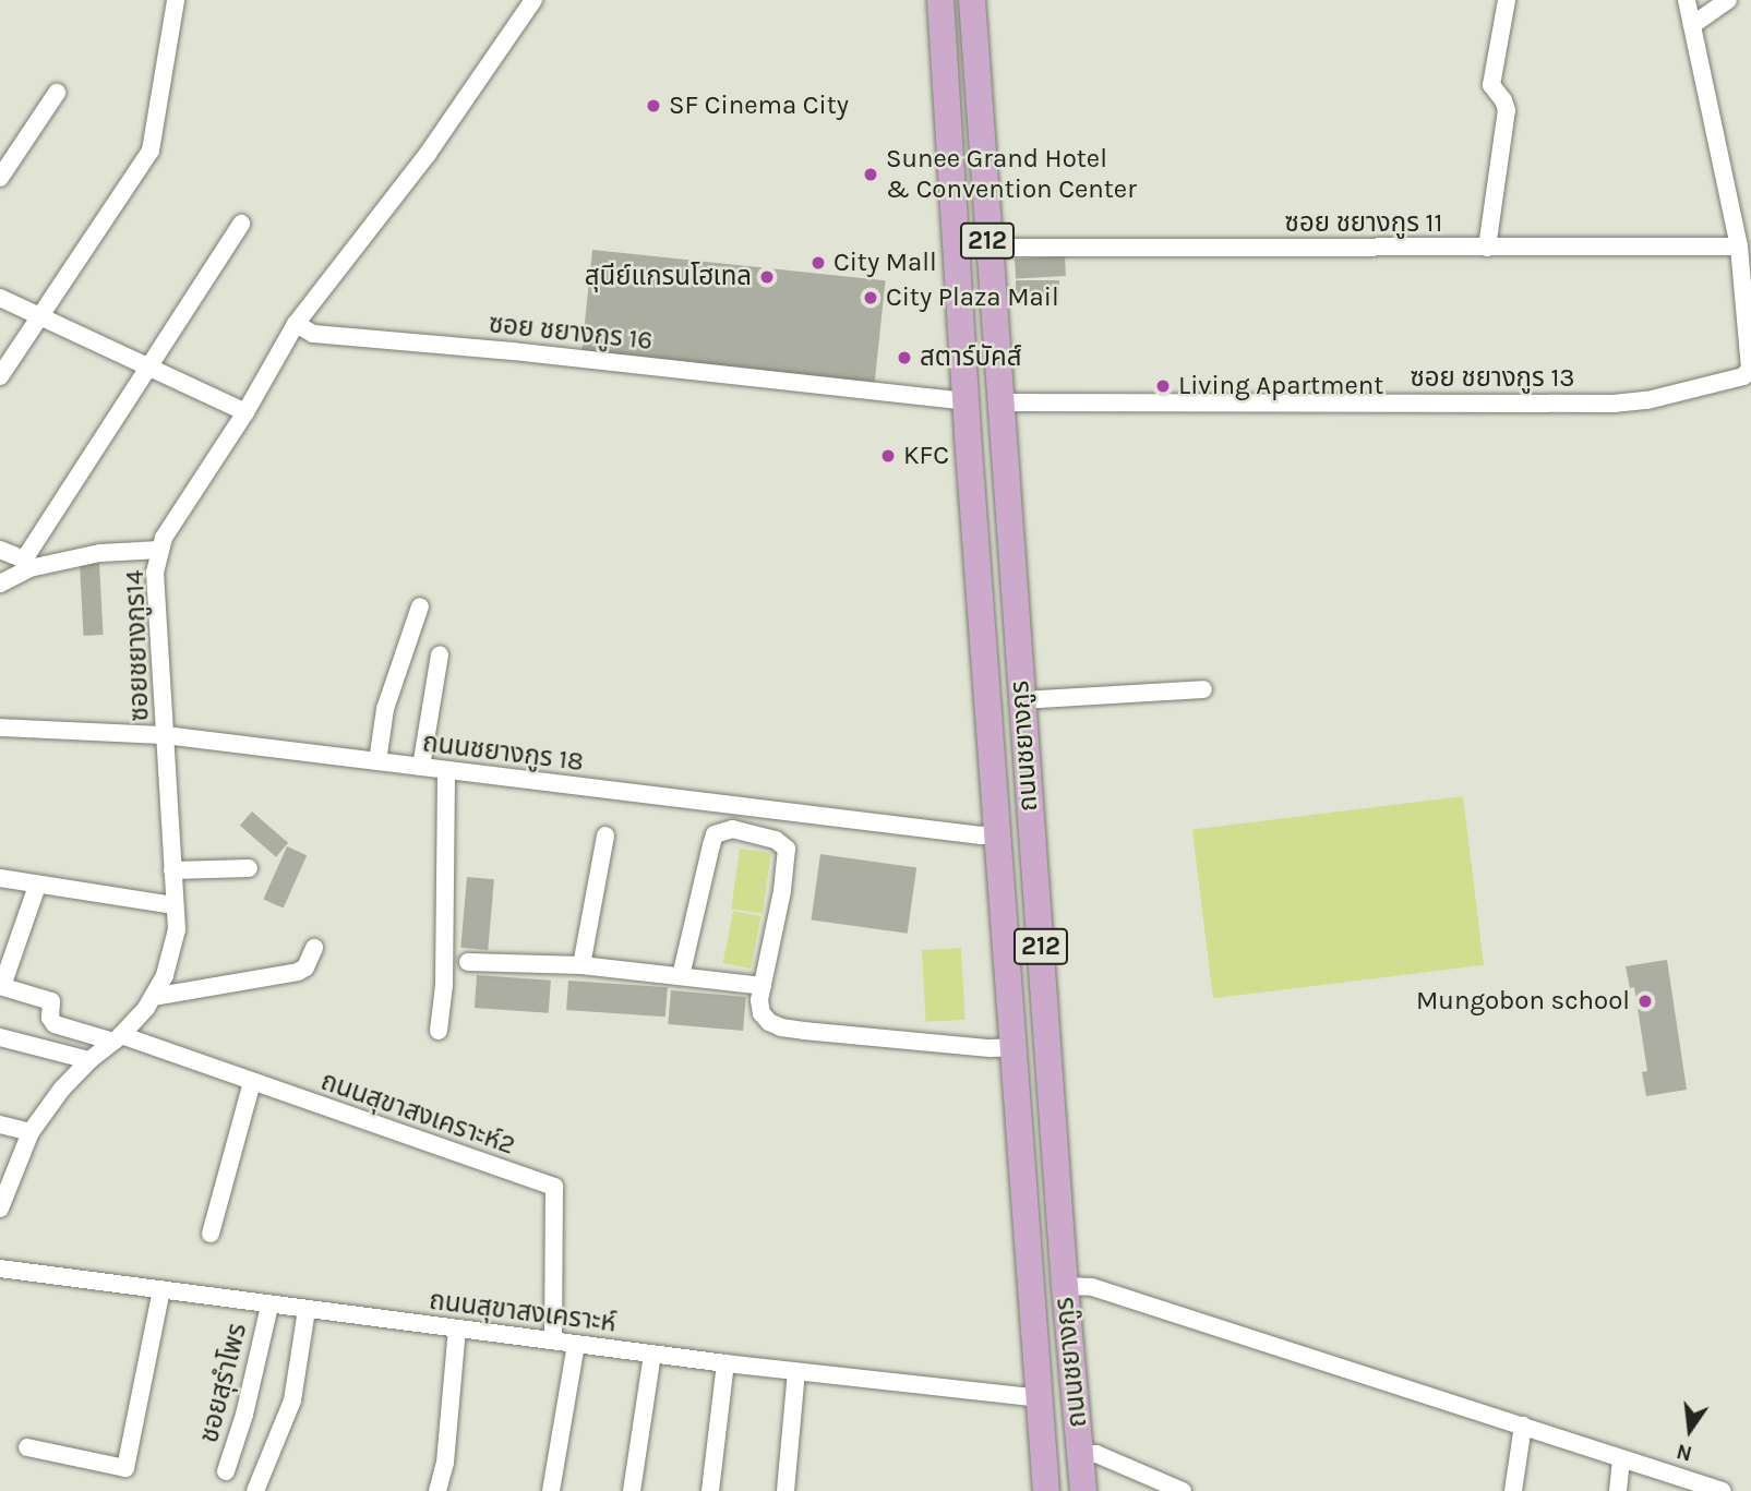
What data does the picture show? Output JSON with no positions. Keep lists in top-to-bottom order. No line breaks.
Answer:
{"streets":{"main road":["212","ถนนชยางกูร"],"street":["ซอย ชยางกูร 11","ซอย ชยางกูร 16","ซอย ชยางกูร 13","ซอยชยางกูร14","ถนนชยางกูร 18","ถนนสุขาสงเคราะห์2","ถนนสุขาสงเคราะห์","ชอยสุรำโพร"]},"crossings":[["ซอย ชยางกูร 11","ถนนชยางกูร"],["ซอย ชยางกูร 16","ซอยชยางกูร14"],["ซอย ชยางกูร 16","ถนนชยางกูร"],["ซอย ชยางกูร 13","ถนนชยางกูร"],["ซอยชยางกูร14","ถนนชยางกูร 18"],["ซอยชยางกูร14","ถนนสุขาสงเคราะห์2"],["ถนนชยางกูร","ถนนชยางกูร 18"],["ถนนชยางกูร","ถนนสุขาสงเคราะห์"],["ถนนสุขาสงเคราะห์2","ถนนสุขาสงเคราะห์"],["ถนนสุขาสงเคราะห์","ชอยสุรำโพร"]],"places":["SF Cinema City","Sunee Grand Hotel & Convention Center","City Mall","สุนีย์แกรนโฮเทล","City Plaza Mail","สตาร์บัคส์","Living Apartment","KFC","Mungobon school"],"north":"bottom"}
